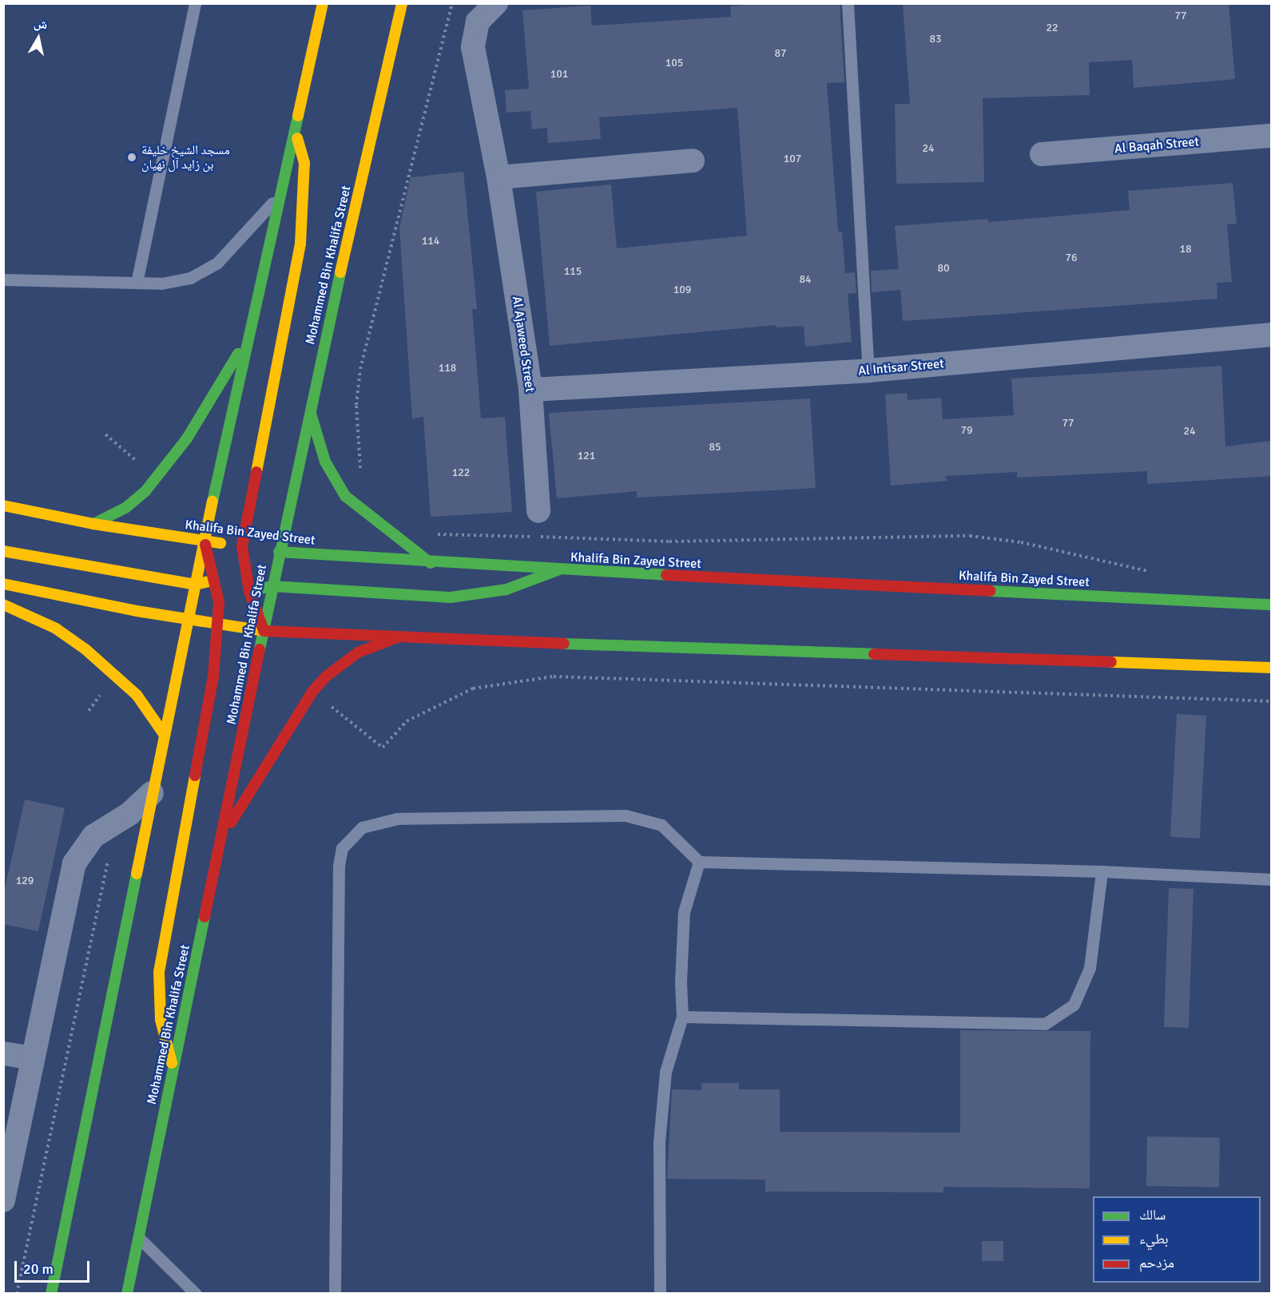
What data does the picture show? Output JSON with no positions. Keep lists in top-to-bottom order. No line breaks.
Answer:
{"streets":{"main road":["Mohammed Bin Khalifa Street","Khalifa Bin Zayed Street"],"street":["Al Baqah Street","Al Ajaweed Street","Al Intisar Street"]},"crossings":[["Mohammed Bin Khalifa Street","Khalifa Bin Zayed Street"],["Al Ajaweed Street","Al Intisar Street"]],"places":["مسجد الشيخ خليفة بن زايد آل نهيان"],"house_numbers":["77","22","83","87","105","101","24","107","114","18","76","80","115","84","109","118","77","79","24","85","121","122","129"],"legend":["سالك","بطيء","مزدحم"],"scale_bar":"20 m","north":"top"}
